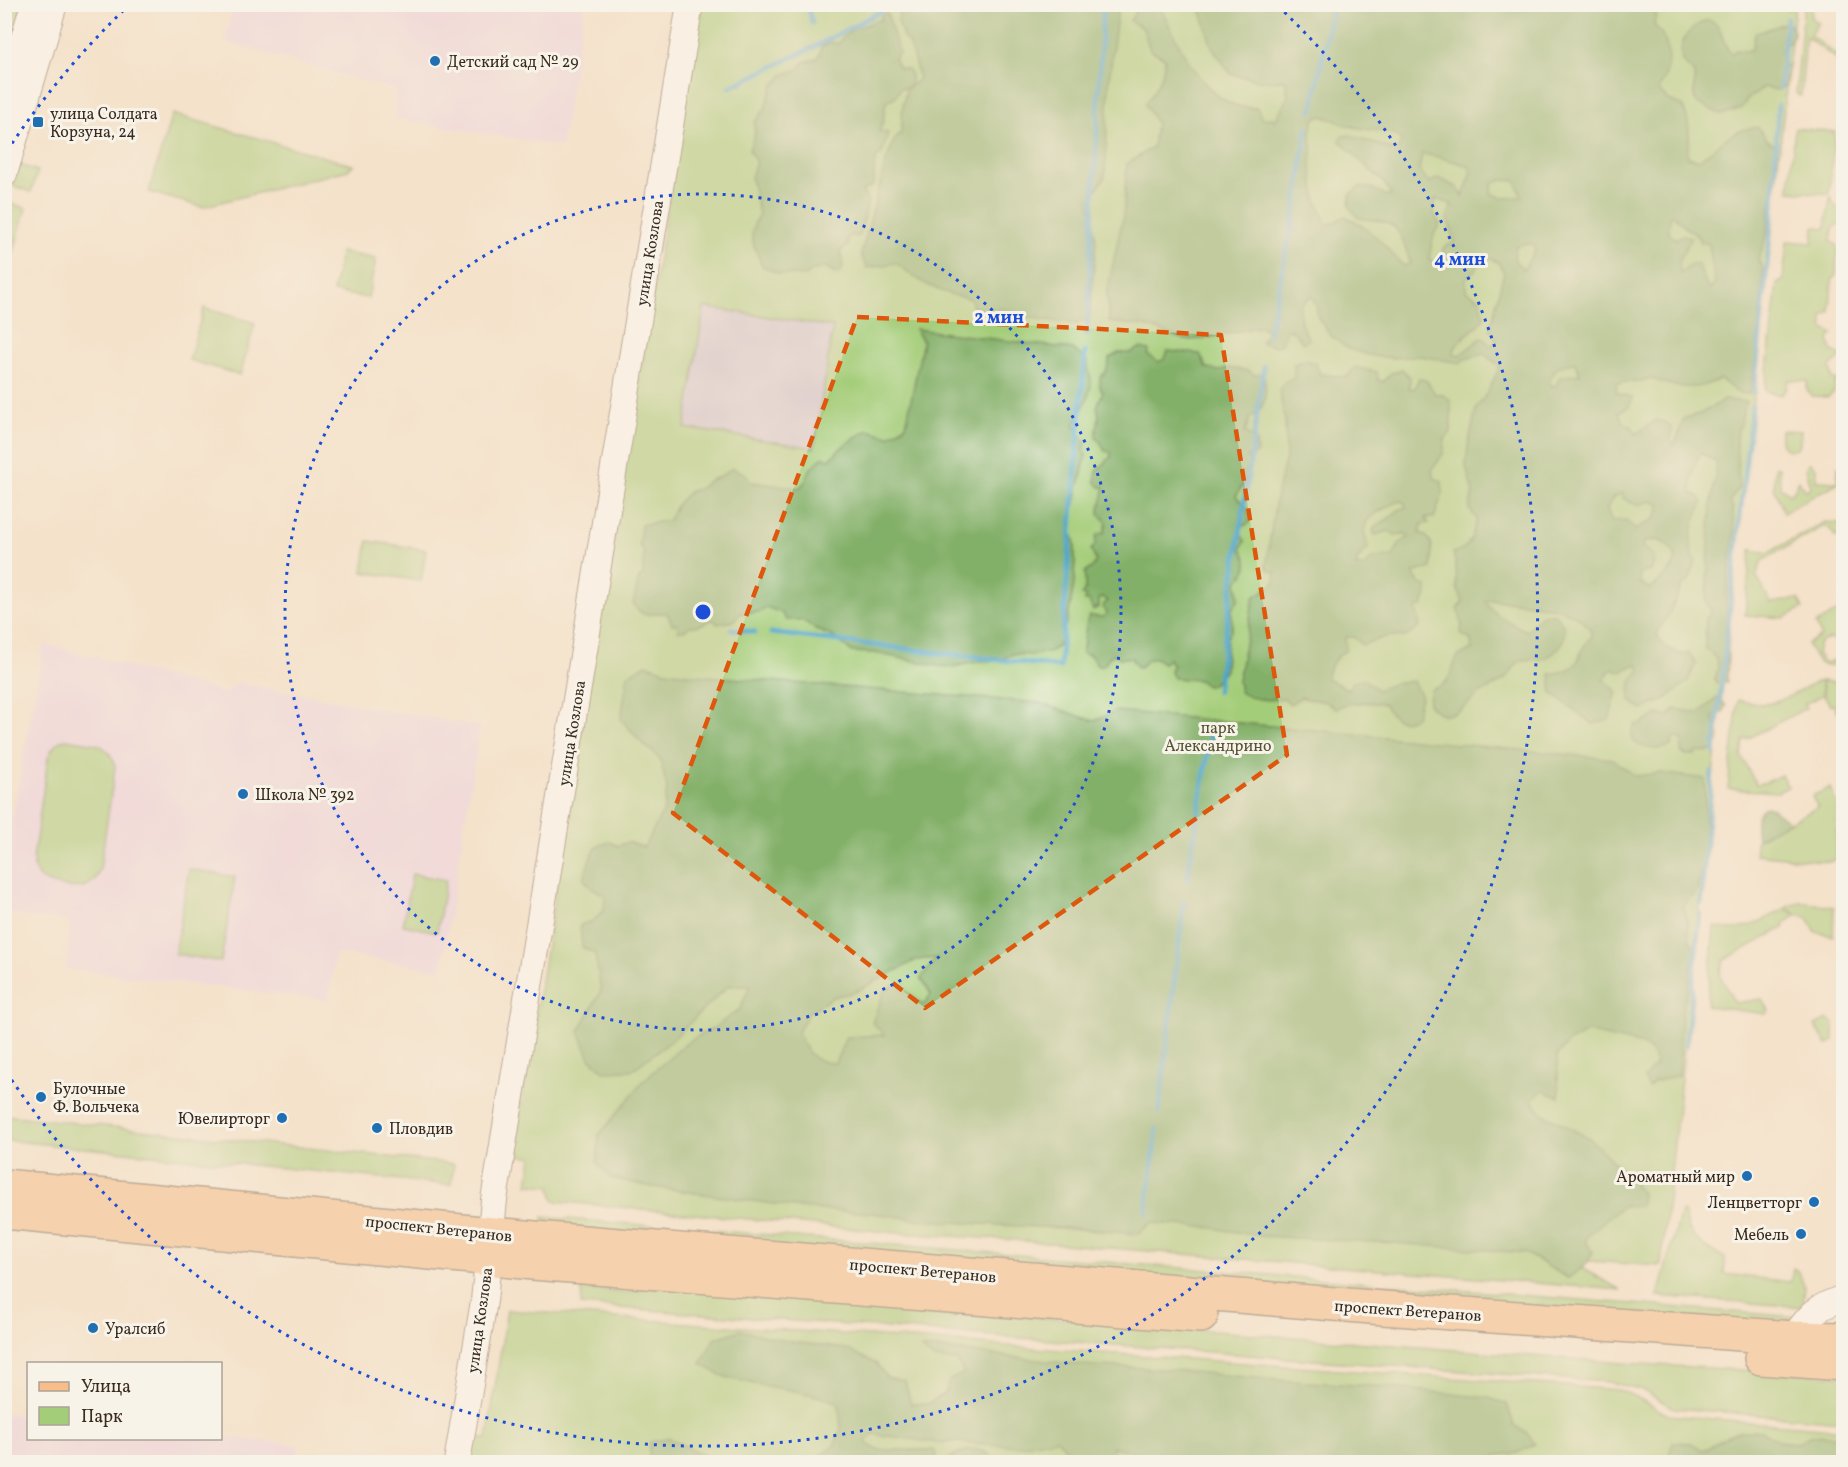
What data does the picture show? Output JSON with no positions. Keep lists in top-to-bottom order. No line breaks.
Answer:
{"streets":{"main road":["проспект Ветеранов"],"street":["улица Козлова"]},"crossings":[["улица Козлова","проспект Ветеранов"]],"parks":["парк Александрино"],"places":{"other":["Детский сад № 29","Школа № 392","Булочные Ф. Вольчека","Ювелирторг","Пловдив","Ароматный мир","Ленцветторг","Мебель","Уралсиб"],"transit":["улица Солдата Корзуна, 24"]},"legend":["Улица","Парк"],"rings":["4 мин","2 мин"]}
